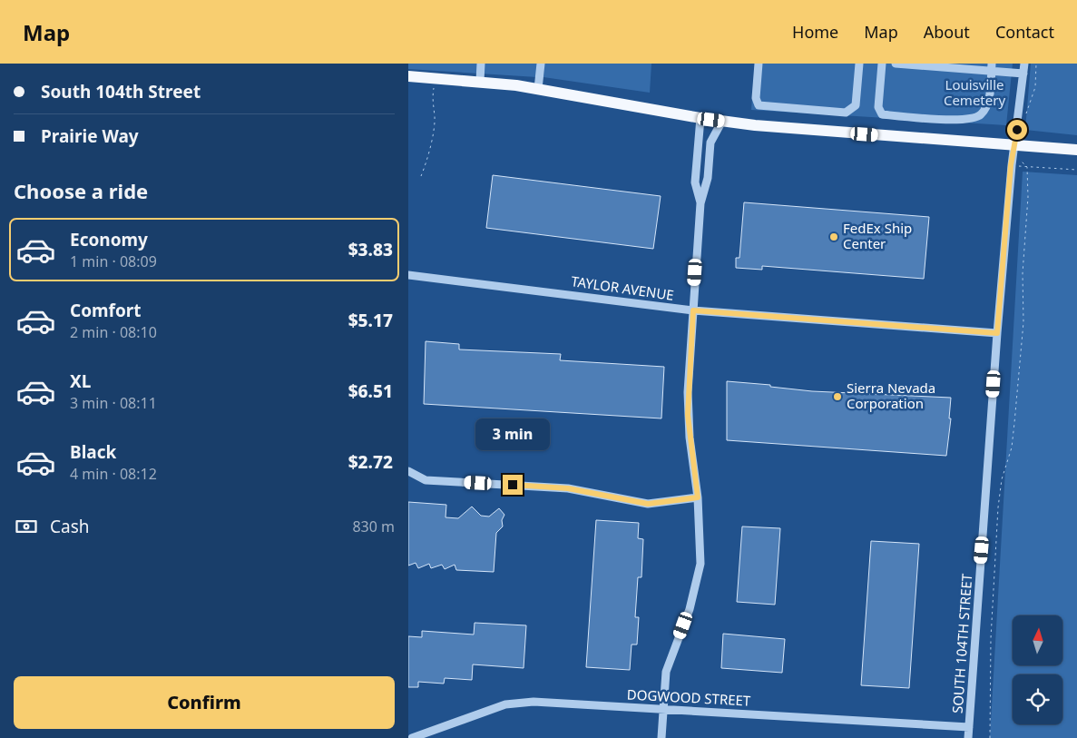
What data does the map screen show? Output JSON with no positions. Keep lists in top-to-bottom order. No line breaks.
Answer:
{"streets":{"street":["TAYLOR AVENUE","SOUTH 104TH STREET","DOGWOOD STREET"]},"crossings":[["TAYLOR AVENUE","SOUTH 104TH STREET"],["SOUTH 104TH STREET","DOGWOOD STREET"]],"parks":["Louisville Cemetery"],"places":["FedEx Ship Center","Sierra Nevada Corporation"],"north":"top","page":{"header":"Map","nav":["Home","Map","About","Contact"],"banner":["South 104th Street","Prairie Way"],"heading":"Choose a ride","list":[{"name":"Economy","note":"1 min · 08:09","value":"$3.83"},{"name":"Comfort","note":"2 min · 08:10","value":"$5.17"},{"name":"XL","note":"3 min · 08:11","value":"$6.51"},{"name":"Black","note":"4 min · 08:12","value":"$2.72"}],"bubble":"3 min","pay":["Cash","830 m"],"buttons":"Confirm"}}
